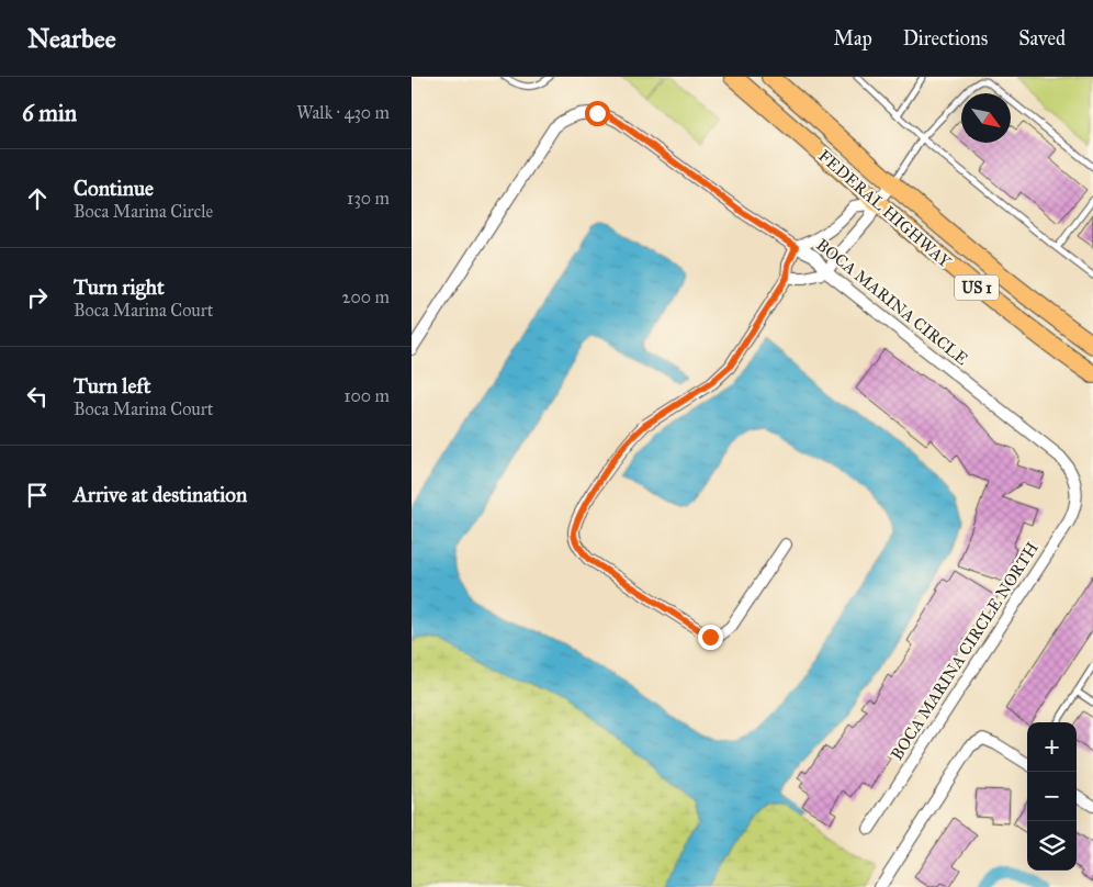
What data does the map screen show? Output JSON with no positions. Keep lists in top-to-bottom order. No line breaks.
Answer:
{"streets":{"main road":["FEDERAL HIGHWAY","US 1"],"street":["BOCA MARINA CIRCLE","BOCA MARINA CIRCLE NORTH"]},"crossings":[["BOCA MARINA CIRCLE","BOCA MARINA CIRCLE NORTH"]],"north":"bottom right","page":{"header":"Nearbee","nav":["Map","Directions","Saved"],"heading":["6 min","Walk · 430 m"],"list":[["Continue","Boca Marina Circle","130 m"],["Turn right","Boca Marina Court","200 m"],["Turn left","Boca Marina Court","100 m"],"Arrive at destination"],"map_buttons":["+","−"]}}
